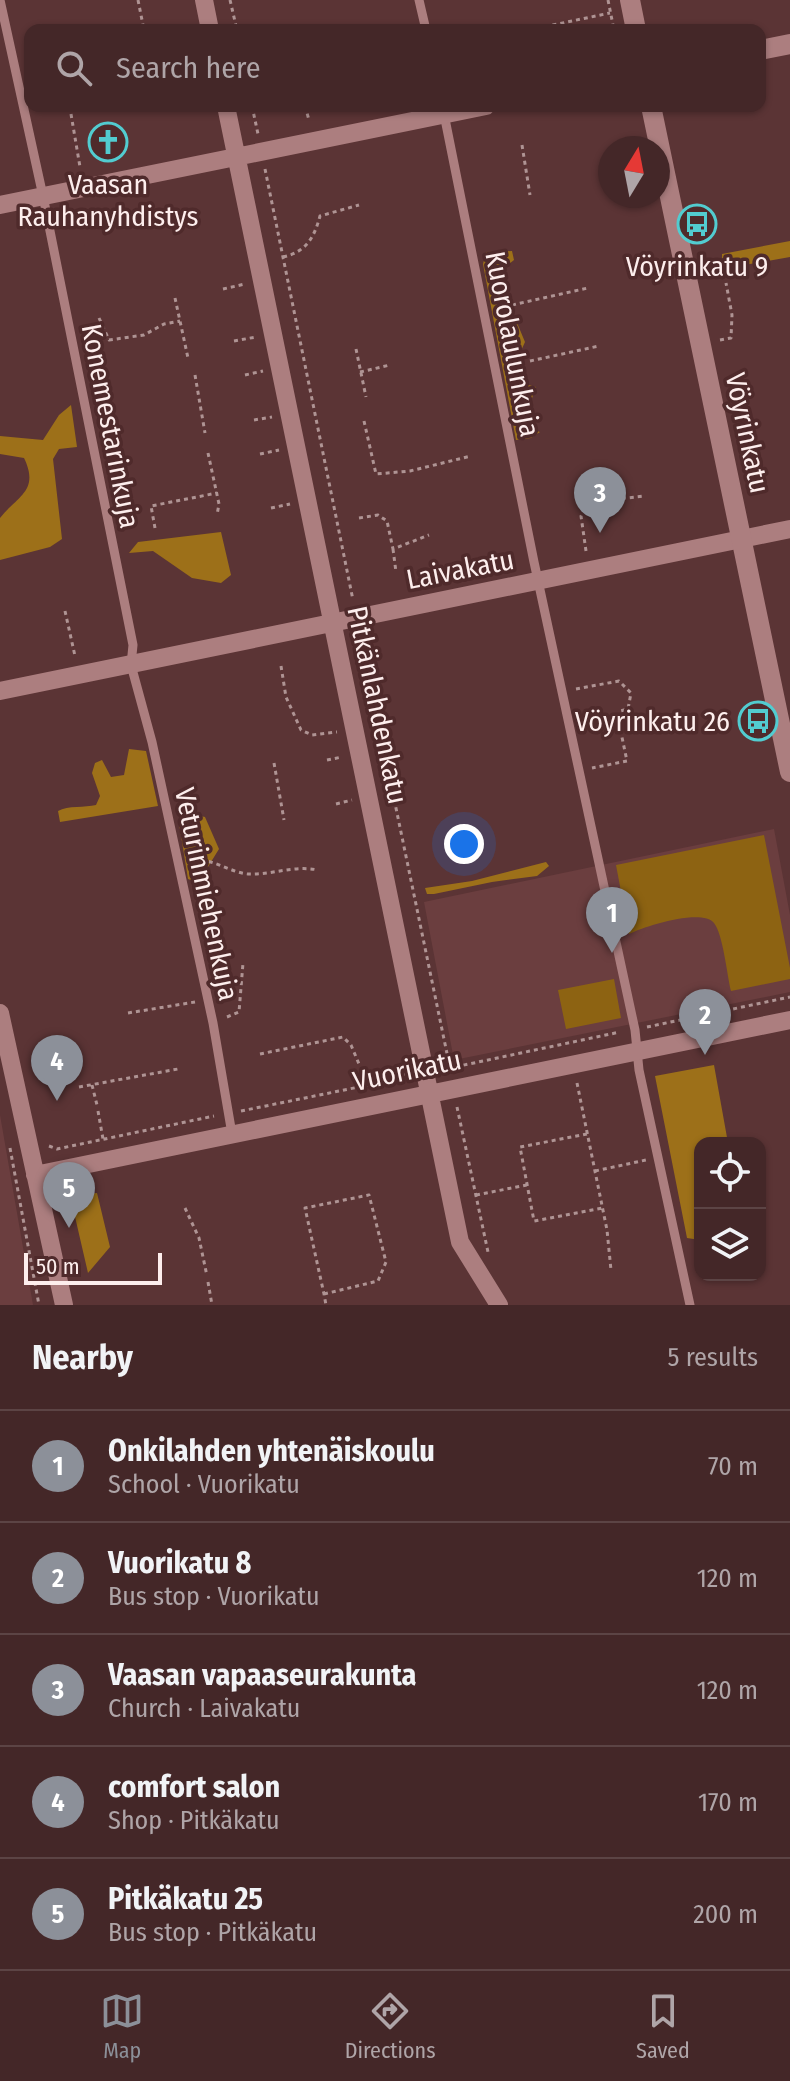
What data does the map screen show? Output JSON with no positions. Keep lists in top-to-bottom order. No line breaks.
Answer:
{"streets":{"main road":["Vöyrinkatu"],"street":["Laivakatu","Pitkänlahdenkatu","Vuorikatu"],"lane":["Kuorolaulunkuja","Konemestarinkuja","Veturinmiehenkuja"]},"crossings":[["Kuorolaulunkuja","Laivakatu"],["Kuorolaulunkuja","Vuorikatu"],["Konemestarinkuja","Laivakatu"],["Konemestarinkuja","Veturinmiehenkuja"],["Vöyrinkatu","Laivakatu"],["Laivakatu","Pitkänlahdenkatu"],["Laivakatu","Veturinmiehenkuja"],["Pitkänlahdenkatu","Vuorikatu"],["Veturinmiehenkuja","Vuorikatu"]],"places":{"church":["Vaasan Rauhanyhdistys"],"bus stop":["Vöyrinkatu 9","Vöyrinkatu 26"]},"scale_bar":"50 m","north":"top","page":{"search":"Search here","pins":["3","1","2","4","5"],"scale":"50 m","heading":["Nearby","5 results"],"list":[{"mark":"1","name":"Onkilahden yhtenäiskoulu","note":"School · Vuorikatu","value":"70 m"},{"mark":"2","name":"Vuorikatu 8","note":"Bus stop · Vuorikatu","value":"120 m"},{"mark":"3","name":"Vaasan vapaaseurakunta","note":"Church · Laivakatu","value":"120 m"},{"mark":"4","name":"comfort salon","note":"Shop · Pitkäkatu","value":"170 m"},{"mark":"5","name":"Pitkäkatu 25","note":"Bus stop · Pitkäkatu","value":"200 m"}],"nav":["Map","Directions","Saved"]}}
